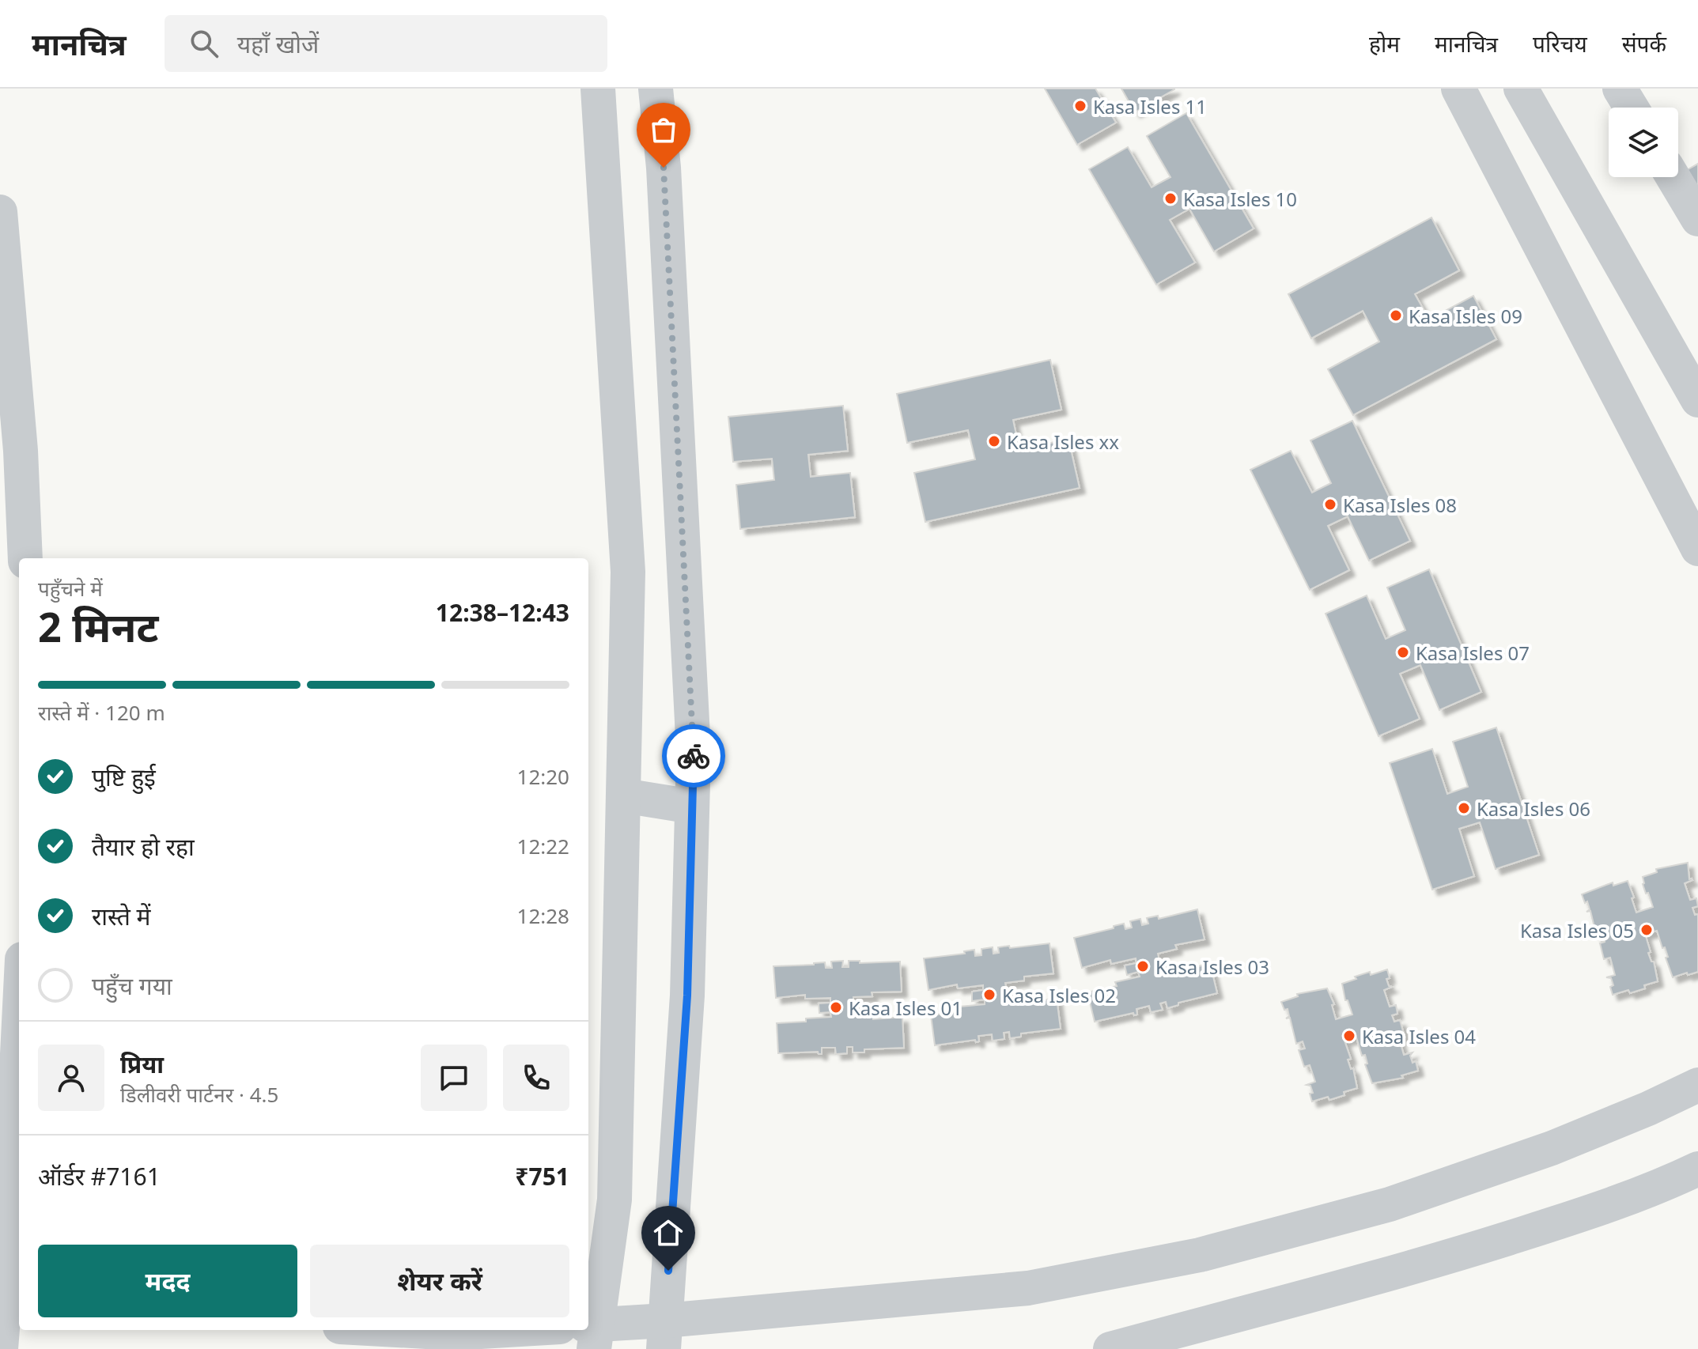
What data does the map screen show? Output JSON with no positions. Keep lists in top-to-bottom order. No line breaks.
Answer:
{"places":["Kasa Isles 11","Kasa Isles 10","Kasa Isles 09","Kasa Isles xx","Kasa Isles 08","Kasa Isles 07","Kasa Isles 06","Kasa Isles 05","Kasa Isles 03","Kasa Isles 02","Kasa Isles 01","Kasa Isles 04"],"page":{"header":"मानचित्र","search":"यहाँ खोजें","nav":["होम","मानचित्र","परिचय","संपर्क"],"heading":["2 मिनट","पहुँचने में","12:38–12:43"],"panel":["प्रिया","डिलीवरी पार्टनर · 4.5","ऑर्डर #7161","₹751"],"bar":"रास्ते में · 120 m","list":[["पुष्टि हुई","12:20"],["तैयार हो रहा","12:22"],["रास्ते में","12:28"],"पहुँच गया"],"buttons":["मदद","शेयर करें"]}}
